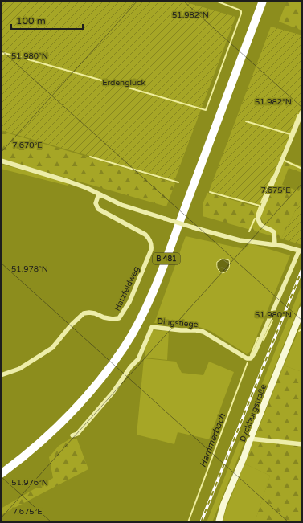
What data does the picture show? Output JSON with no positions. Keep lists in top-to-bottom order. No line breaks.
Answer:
{"streets":{"highway":["B 481"],"street":["Hatzfeldweg","Dingstiege","Dyckburgstraße"]},"crossings":[["Hatzfeldweg","Dingstiege"]],"water":["Hammerbach"],"parks":["Erdenglück"],"scale_bar":"100 m","coordinates":["51.982°N","51.980°N","7.670°E","7.675°E","51.978°N","51.976°N"]}
